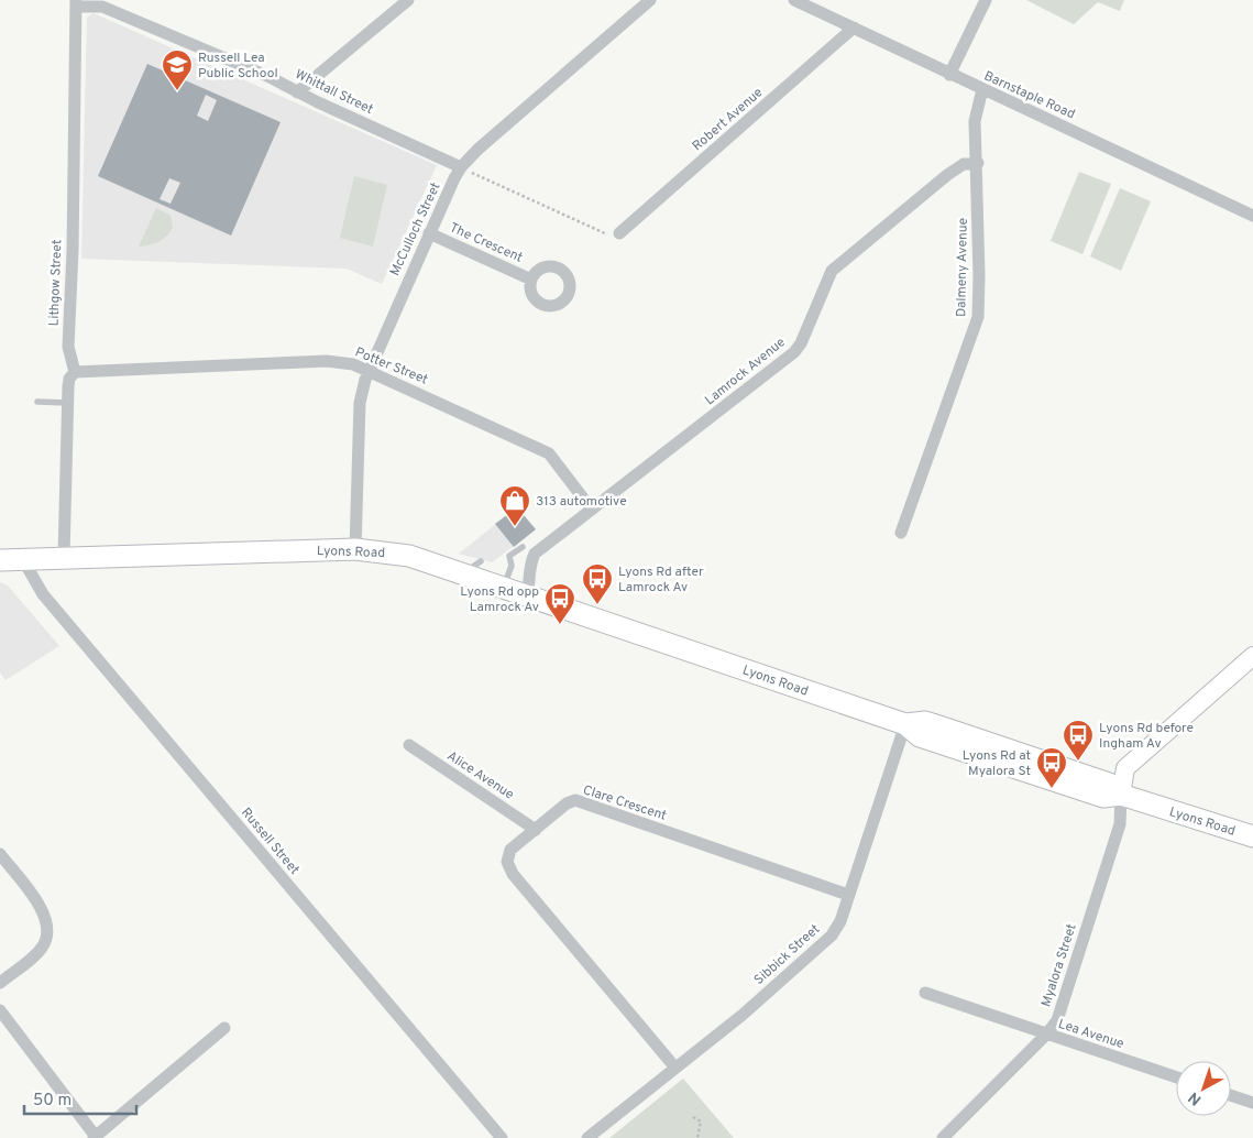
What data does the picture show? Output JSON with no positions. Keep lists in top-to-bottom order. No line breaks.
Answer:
{"streets":{"main road":["Lyons Road"],"street":["Whittall Street","Barnstaple Road","Robert Avenue","McCulloch Street","The Crescent","Dalmeny Avenue","Lithgow Street","Potter Street","Lamrock Avenue","Alice Avenue","Clare Crescent","Russell Street","Sibbick Street","Myalora Street","Lea Avenue"]},"crossings":[["Whittall Street","McCulloch Street"],["Whittall Street","Lithgow Street"],["Barnstaple Road","Robert Avenue"],["Barnstaple Road","Dalmeny Avenue"],["McCulloch Street","The Crescent"],["McCulloch Street","Potter Street"],["McCulloch Street","Lyons Road"],["Dalmeny Avenue","Lamrock Avenue"],["Lithgow Street","Potter Street"],["Lithgow Street","Lyons Road"],["Potter Street","Lamrock Avenue"],["Lamrock Avenue","Lyons Road"],["Lyons Road","Russell Street"],["Lyons Road","Sibbick Street"],["Lyons Road","Myalora Street"],["Alice Avenue","Clare Crescent"],["Clare Crescent","Sibbick Street"],["Myalora Street","Lea Avenue"]],"places":{"school or university":["Russell Lea Public School"],"shop":["313 automotive"],"bus stop":["Lyons Rd after Lamrock Av","Lyons Rd opp Lamrock Av","Lyons Rd before Ingham Av","Lyons Rd at Myalora St"]},"scale_bar":"50 m","north":"bottom left"}
